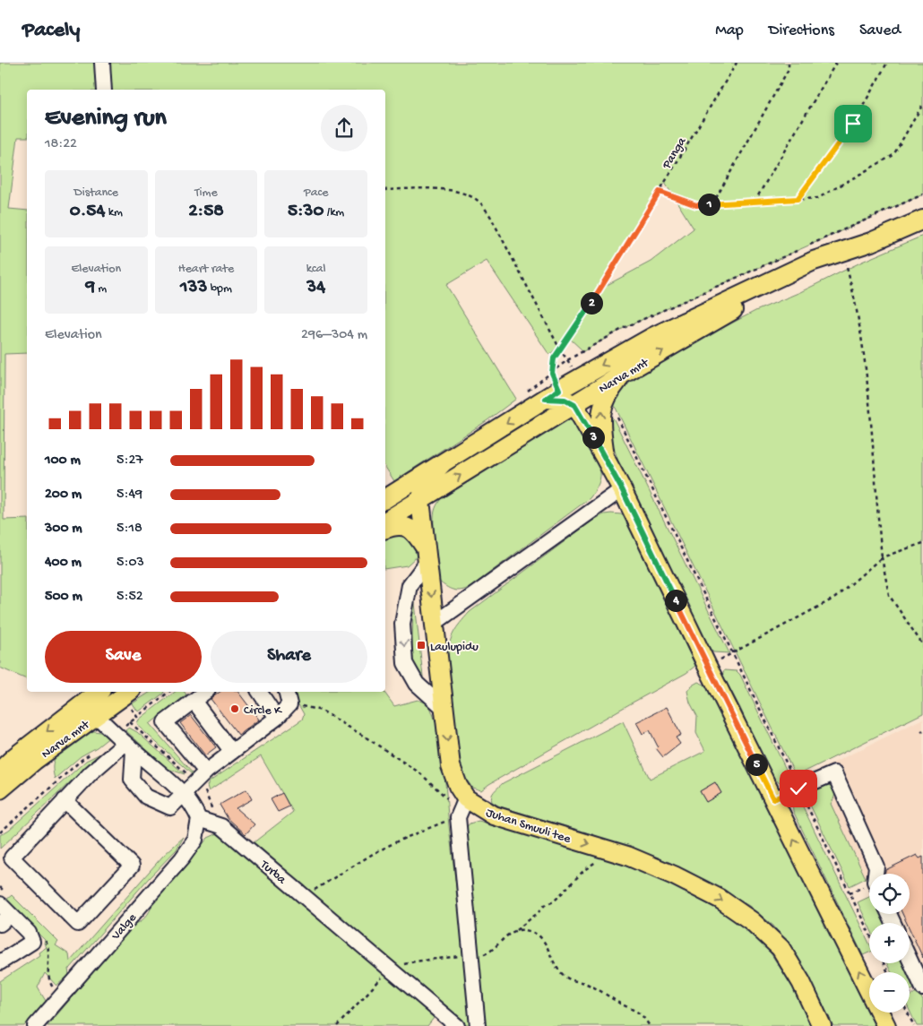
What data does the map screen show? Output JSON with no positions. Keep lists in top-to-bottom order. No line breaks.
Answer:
{"streets":{"main road":["Narva mnt","Juhan Smuuli tee"],"street":["Turba","Valge"],"path":["Panga"]},"crossings":[["Panga","Narva mnt"],["Turba","Valge"]],"one_way":["Juhan Smuuli tee"],"places":{"transit":["Laulupidu"],"other":["Circle K"]},"page":{"header":"Pacely","nav":["Map","Directions","Saved"],"heading":["Evening run","18:22"],"stats":[["Distance","0.54 km"],["Time","2:58"],["Pace","5:30 /km"],["Elevation","9 m"],["Heart rate","133 bpm"],["kcal","34"]],"pins":["1","2","3","4","5"],"chart":["Elevation","296–304 m"],"list":[{"name":"100 m","note":"5:27"},{"name":"200 m","note":"5:49"},{"name":"300 m","note":"5:18"},{"name":"400 m","note":"5:03"},{"name":"500 m","note":"5:52"}],"buttons":["Save","Share"],"map_buttons":["+","−"]}}
